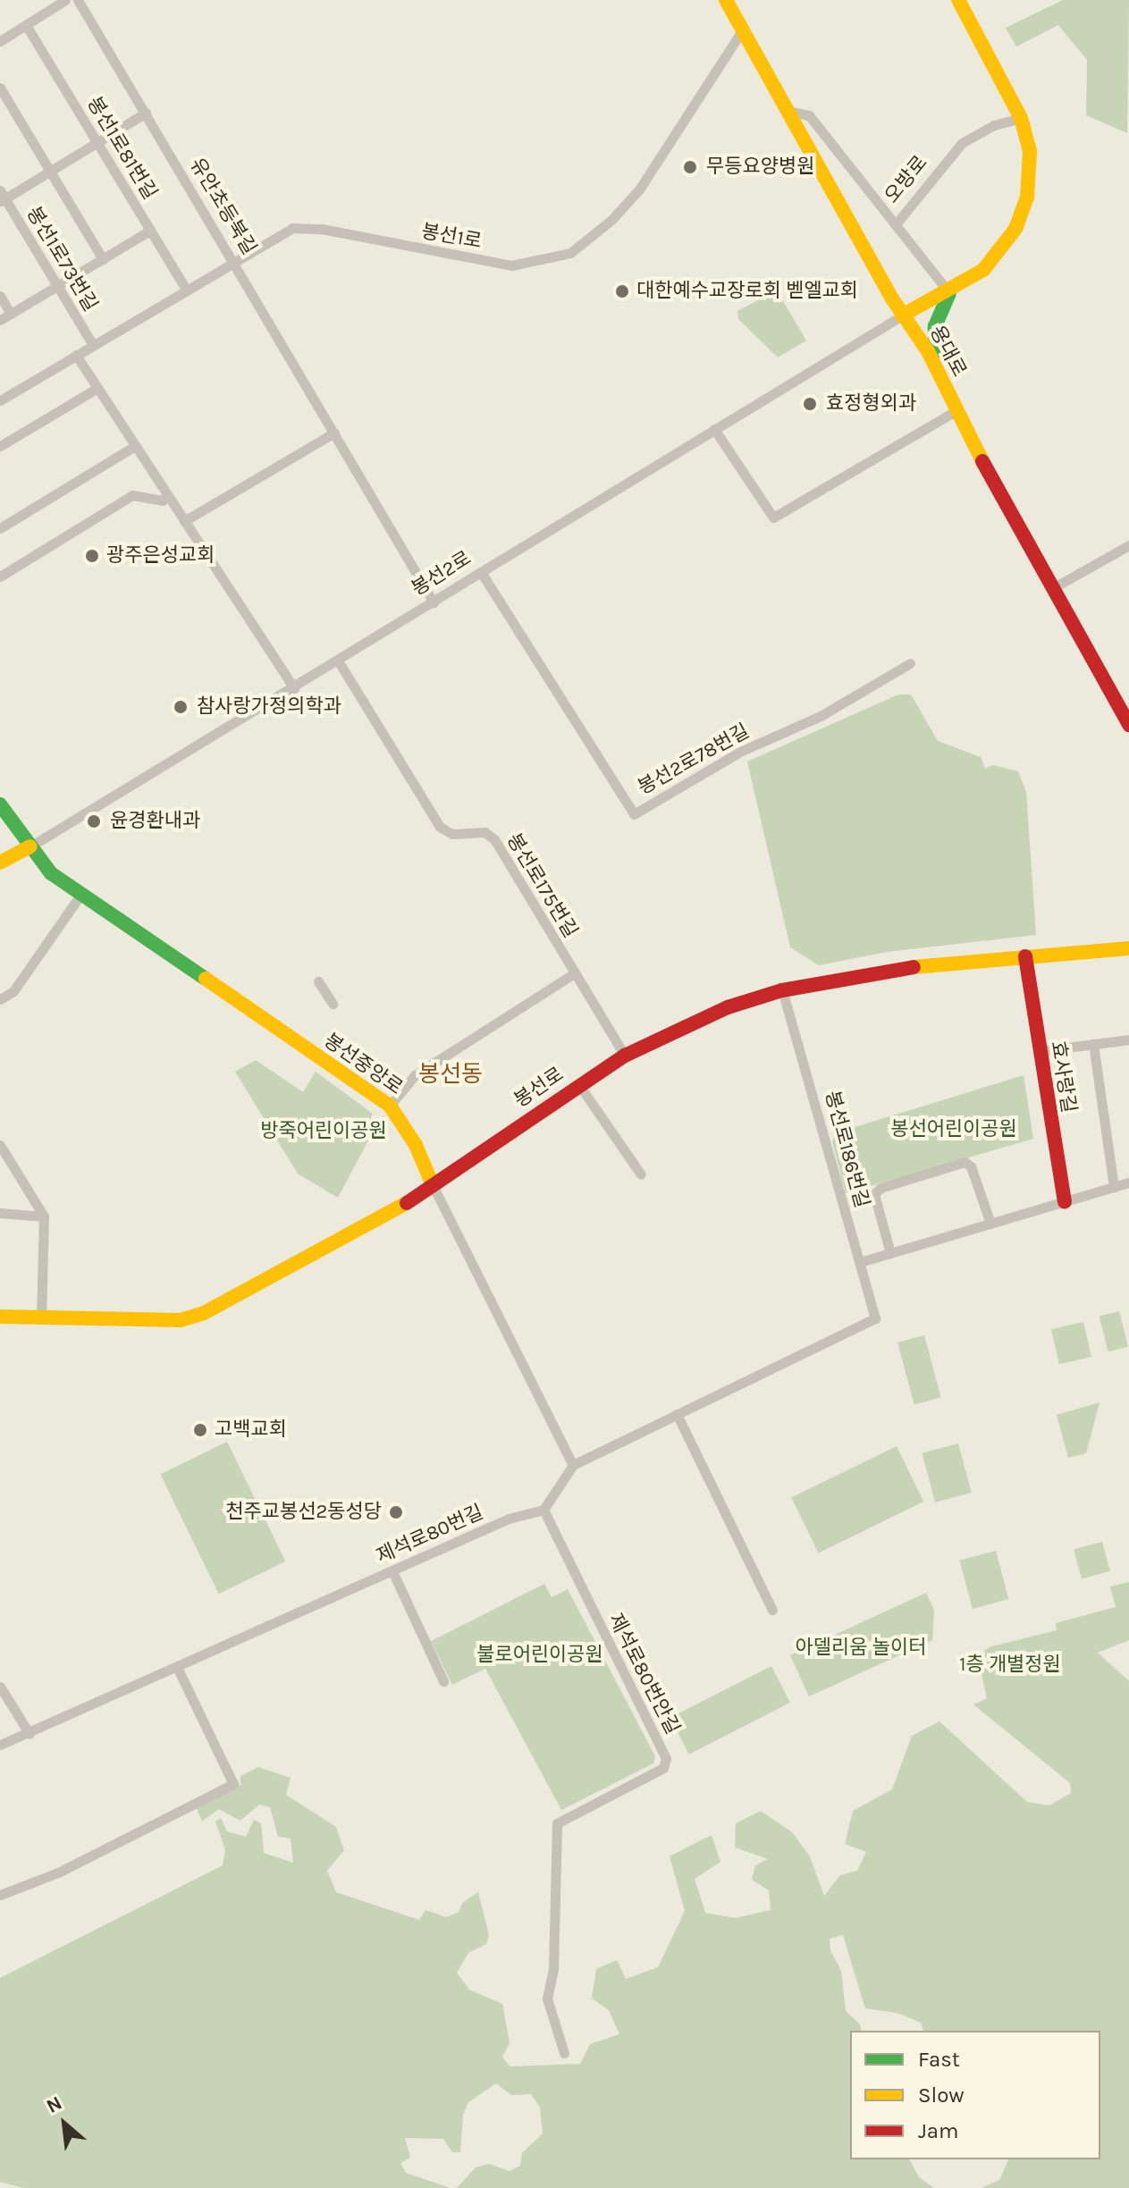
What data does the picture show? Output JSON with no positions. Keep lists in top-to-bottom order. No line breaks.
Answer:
{"streets":{"street":["봉선1로81번길","오방로","유안초등북길","봉선1로","봉선1로73번길","용대로","봉선2로","봉선2로78번길","봉선로175번길","봉선중앙로","효사랑길","봉선로","봉선로186번길","제석로80번길","제석로80번안길"]},"crossings":[["봉선1로81번길","봉선1로"],["유안초등북길","봉선1로"],["유안초등북길","봉선2로"],["봉선1로","봉선1로73번길"],["봉선1로","용대로"],["용대로","봉선2로"],["봉선2로","봉선2로78번길"],["봉선2로","봉선로175번길"],["봉선2로","봉선중앙로"],["봉선로175번길","봉선로"],["봉선중앙로","봉선로"],["효사랑길","봉선로"],["봉선로","봉선로186번길"],["제석로80번길","제석로80번안길"]],"districts":["봉선동"],"parks":["봉선어린이공원","방죽어린이공원","아델리움 놀이터","불로어린이공원","1층 개별정원"],"places":["무등요양병원","대한예수교장로회 벧엘교회","효정형외과","광주은성교회","참사랑가정의학과","윤경환내과","고백교회","천주교봉선2동성당"],"legend":["Fast","Slow","Jam"],"north":"top left"}
